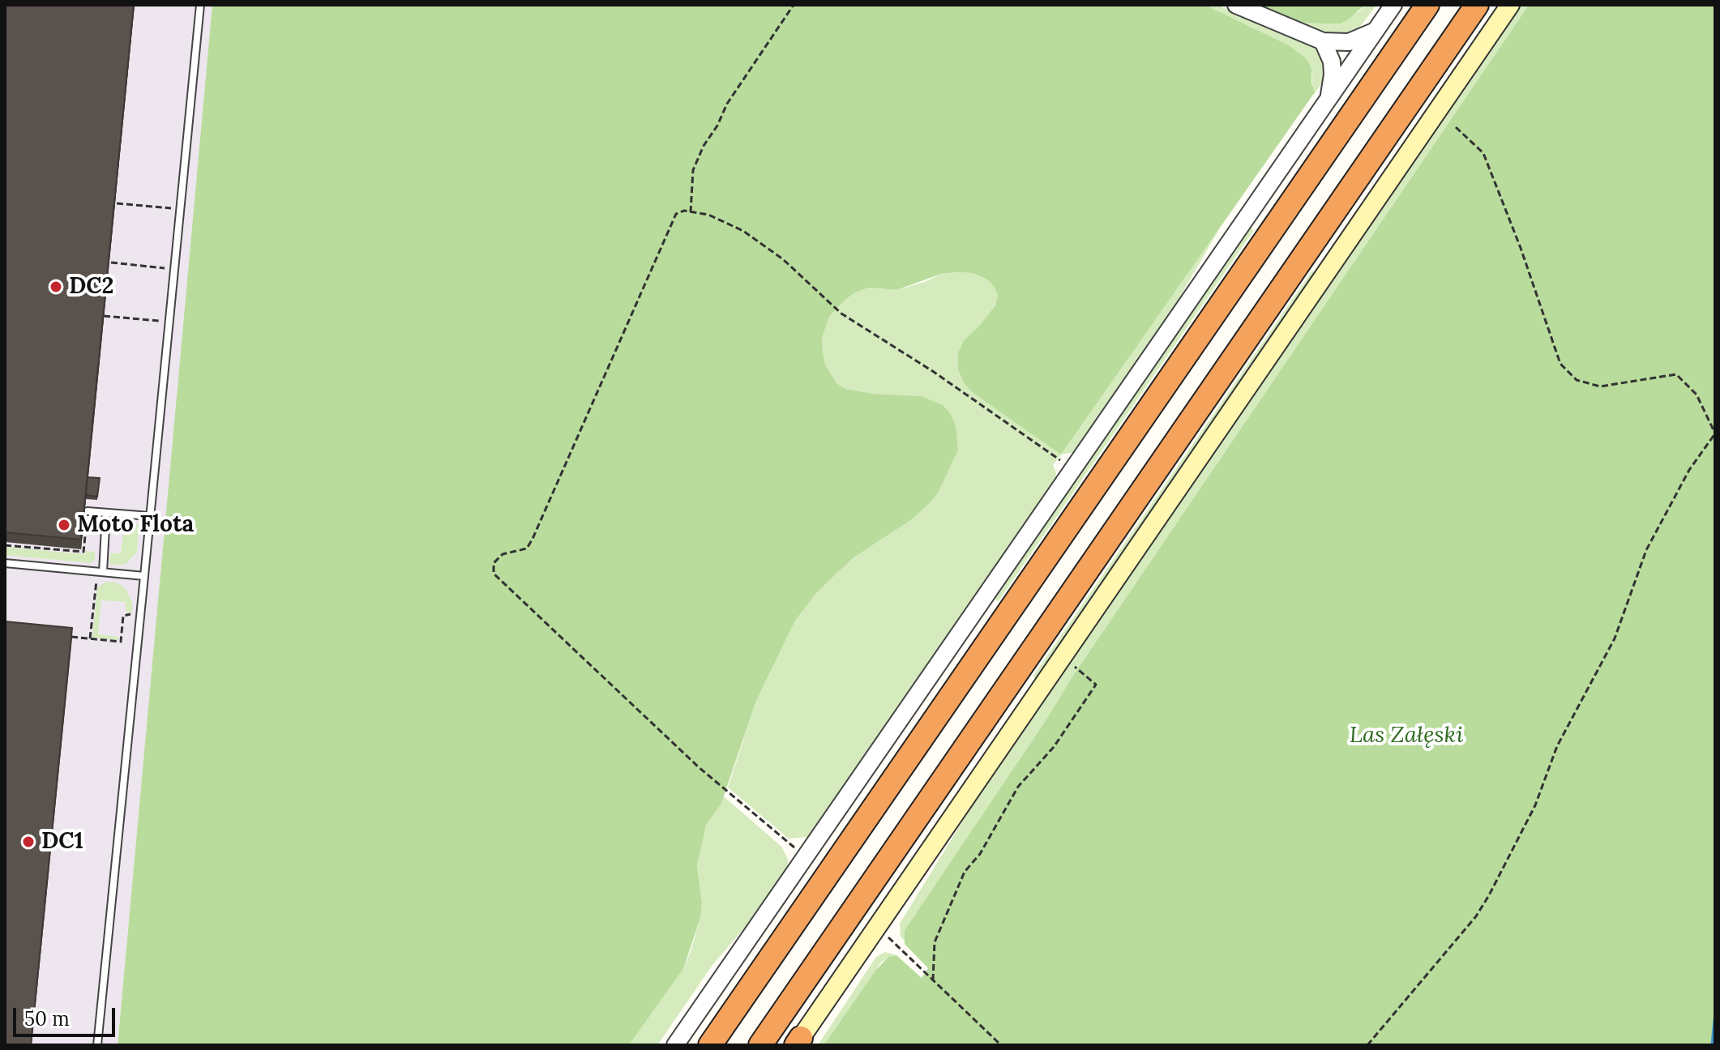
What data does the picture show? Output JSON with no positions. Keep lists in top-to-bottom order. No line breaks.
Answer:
{"parks":["Las Załęski"],"places":["DC2","Moto Flota","DC1"],"scale_bar":"50 m"}
